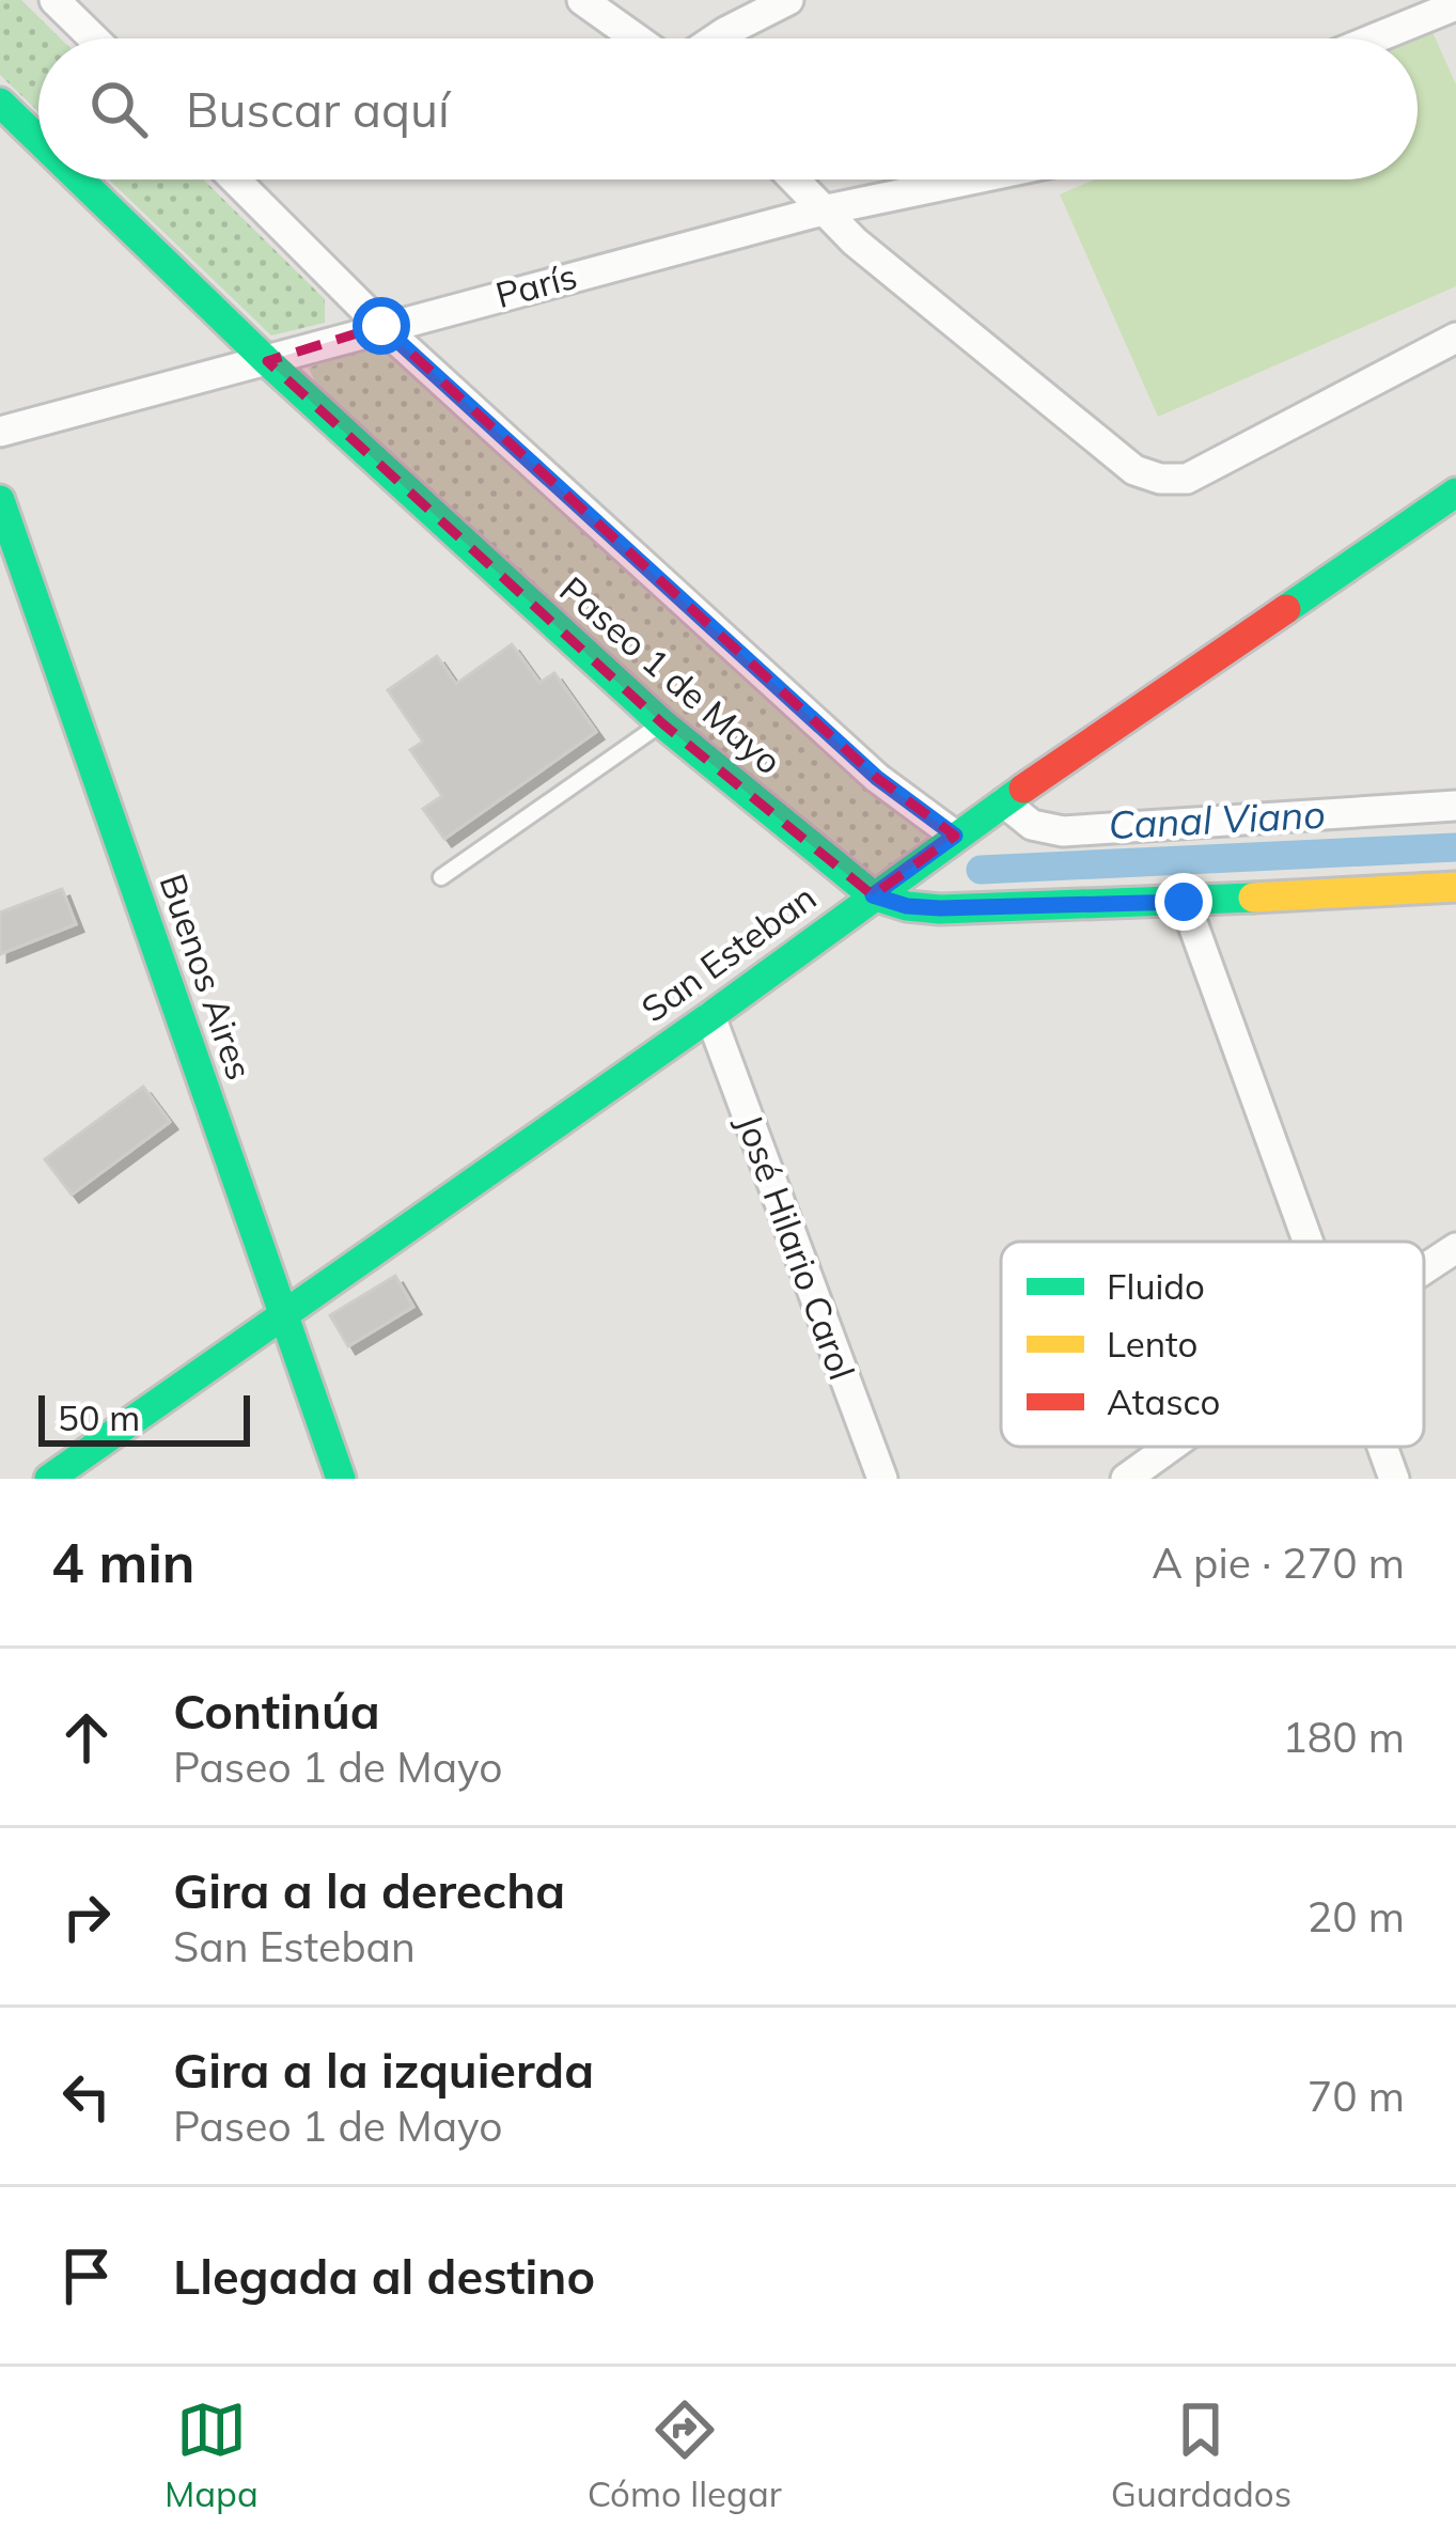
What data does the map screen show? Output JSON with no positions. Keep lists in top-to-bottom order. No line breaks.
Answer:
{"streets":{"street":["París","Paseo 1 de Mayo","San Esteban","Buenos Aires","José Hilario Carol"]},"crossings":[["París","Paseo 1 de Mayo"],["Paseo 1 de Mayo","San Esteban"],["San Esteban","Buenos Aires"],["San Esteban","José Hilario Carol"]],"water":["Canal Viano"],"legend":["Fluido","Lento","Atasco"],"scale_bar":"50 m","page":{"search":"Buscar aquí","scale":"50 m","heading":["4 min","A pie · 270 m"],"list":[["Continúa","Paseo 1 de Mayo","180 m"],["Gira a la derecha","San Esteban","20 m"],["Gira a la izquierda","Paseo 1 de Mayo","70 m"],"Llegada al destino"],"nav":["Mapa","Cómo llegar","Guardados"]}}
